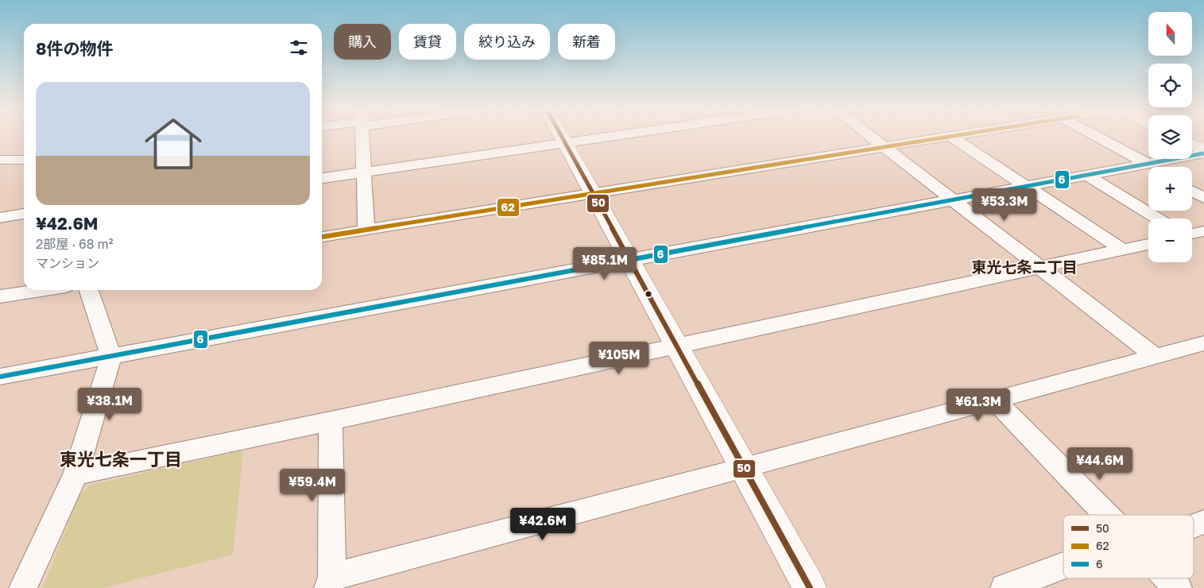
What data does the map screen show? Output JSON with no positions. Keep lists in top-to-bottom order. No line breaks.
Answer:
{"districts":["東光七条二丁目","東光七条一丁目"],"lines":["transit line 50","transit line 62","transit line 6"],"legend":["50","62","6"],"north":"top","page":{"map_buttons":["+","−"],"chip":["購入","賃貸","絞り込み","新着"],"heading":"8件の物件","list":[{"name":"¥42.6M","note":"2部屋 · 68 m² · マンション"}],"price":["¥53.3M","¥85.1M","¥105M","¥38.1M","¥61.3M","¥44.6M","¥59.4M","¥42.6M"]}}
